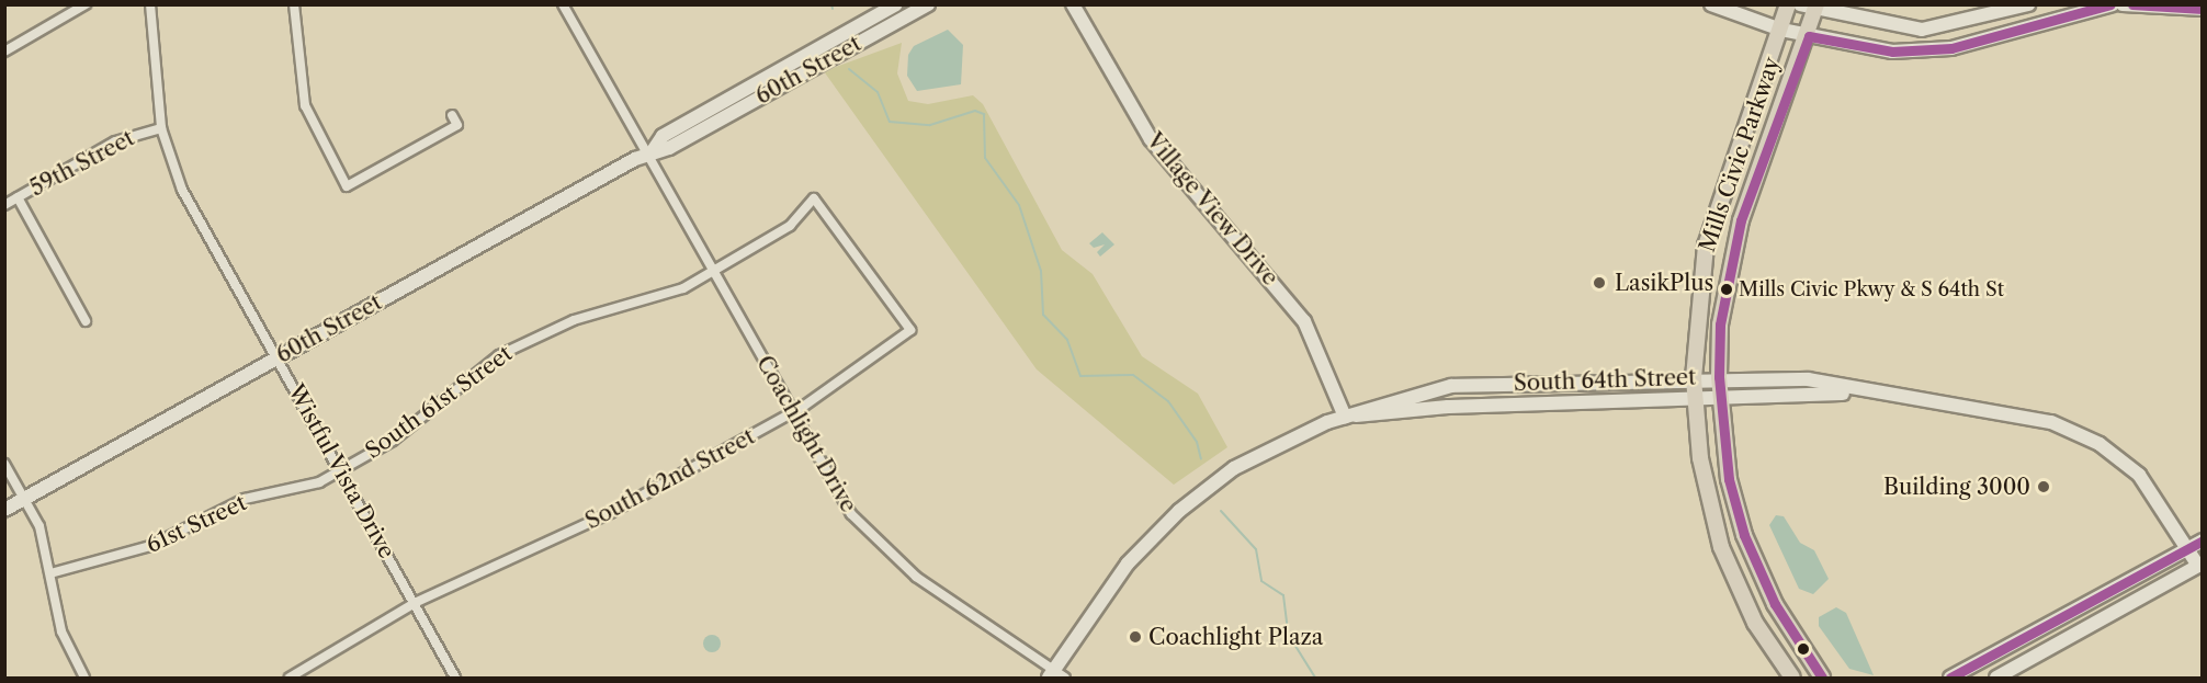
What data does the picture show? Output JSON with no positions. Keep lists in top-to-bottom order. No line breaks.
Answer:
{"streets":{"main road":["Mills Civic Parkway"],"street":["60th Street","59th Street","Village View Drive","South 64th Street","South 61st Street","Coachlight Drive","Wistful Vista Drive","South 62nd Street","61st Street"]},"crossings":[["60th Street","Coachlight Drive"],["60th Street","Wistful Vista Drive"],["Mills Civic Parkway","South 64th Street"],["59th Street","Wistful Vista Drive"],["Village View Drive","South 64th Street"],["South 64th Street","Coachlight Drive"],["South 61st Street","Coachlight Drive"],["South 61st Street","Wistful Vista Drive"],["South 61st Street","South 62nd Street"],["South 61st Street","61st Street"],["Coachlight Drive","South 62nd Street"],["Wistful Vista Drive","South 62nd Street"],["Wistful Vista Drive","61st Street"]],"places":["LasikPlus","Mills Civic Pkwy & S 64th St","Building 3000","Coachlight Plaza"]}
